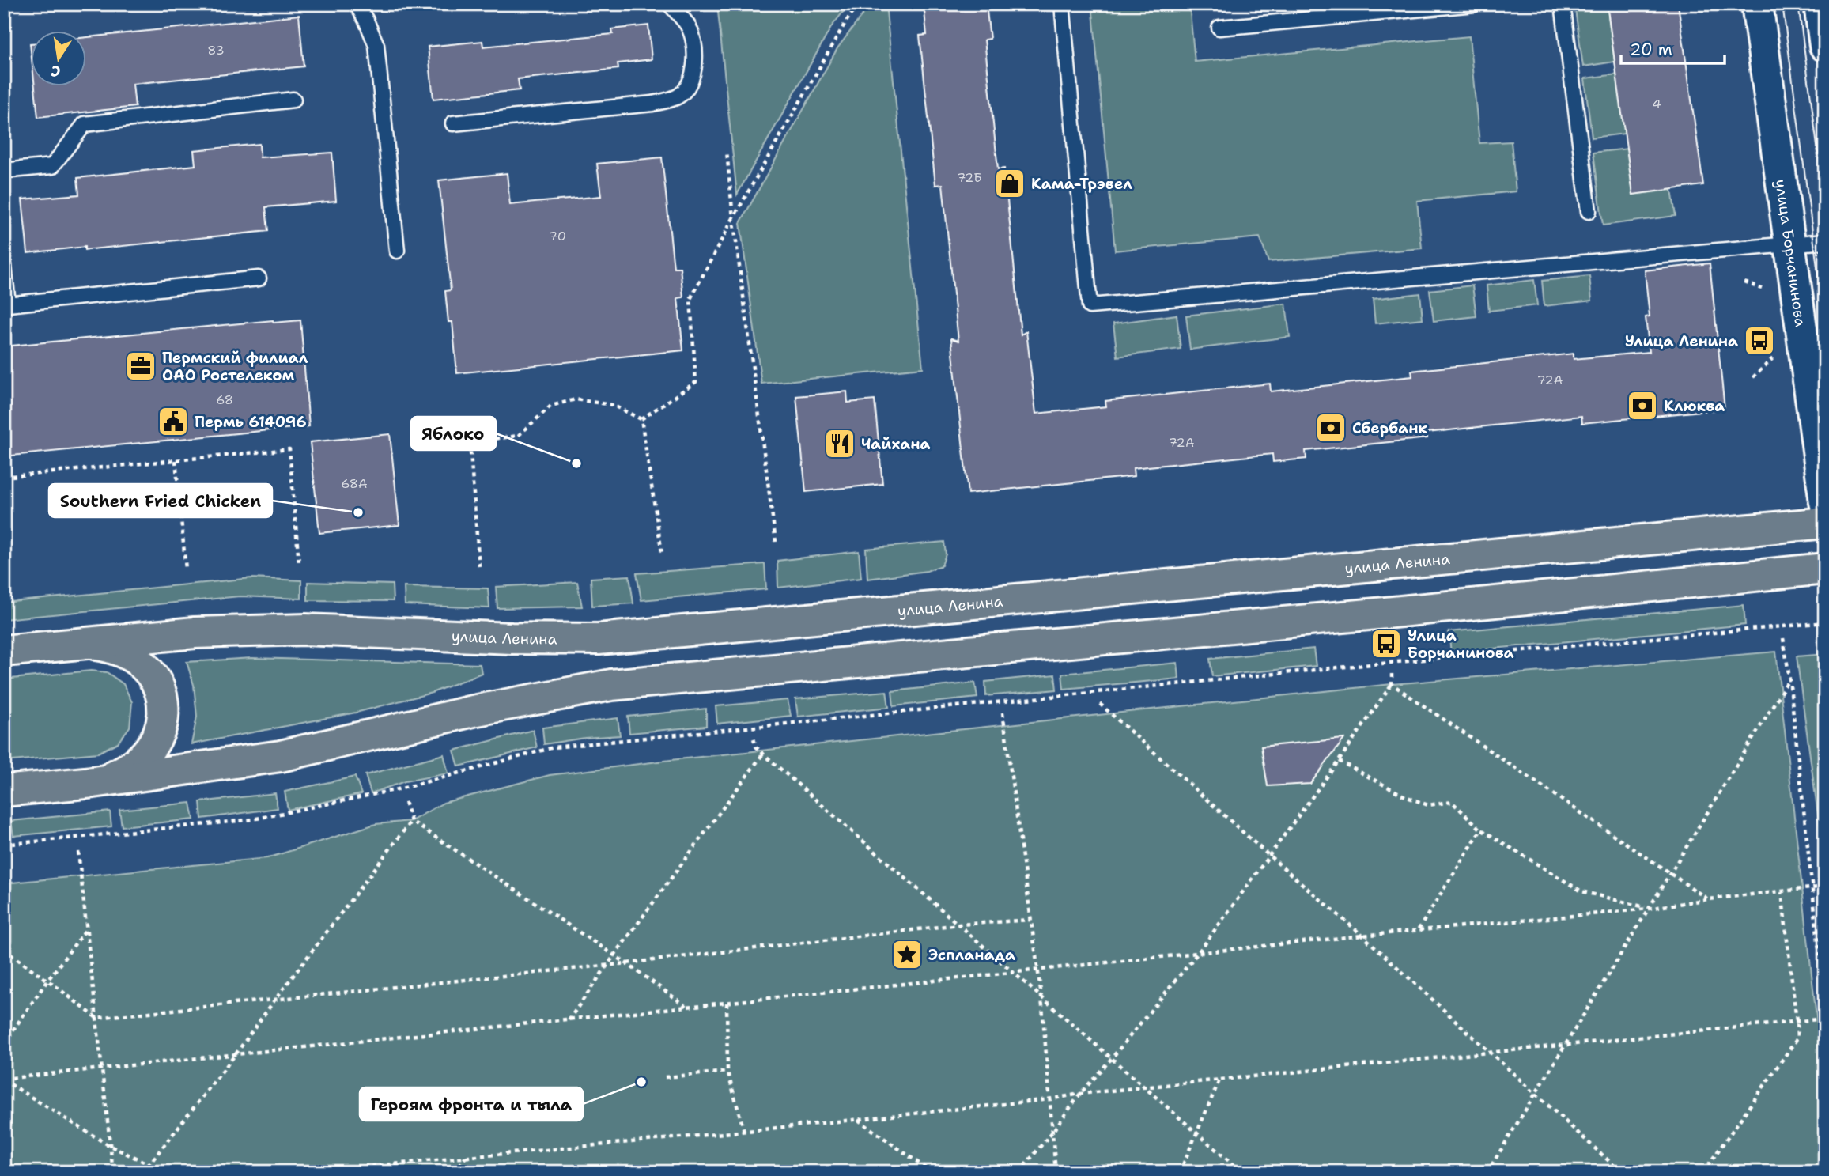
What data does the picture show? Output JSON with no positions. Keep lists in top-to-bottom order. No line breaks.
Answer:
{"streets":{"main road":["улица Борчанинова","улица Ленина"]},"places":{"shop":["Кама-Трэвел"],"bus stop":["Улица Ленина","Улица Борчанинова"],"office":["Пермский филиал ОАО Ростелеком"],"bank":["Клюква","Сбербанк"],"public building":["Пермь 614096"],"restaurant":["Чайханa"],"other":["Яблоко","Southern Fried Chicken","Героям фронта и тыла"],"place":["Эспланада"]},"house_numbers":["83","4","72Б","70","72А","68","72А","68А"],"scale_bar":"20 m","north":"bottom"}
